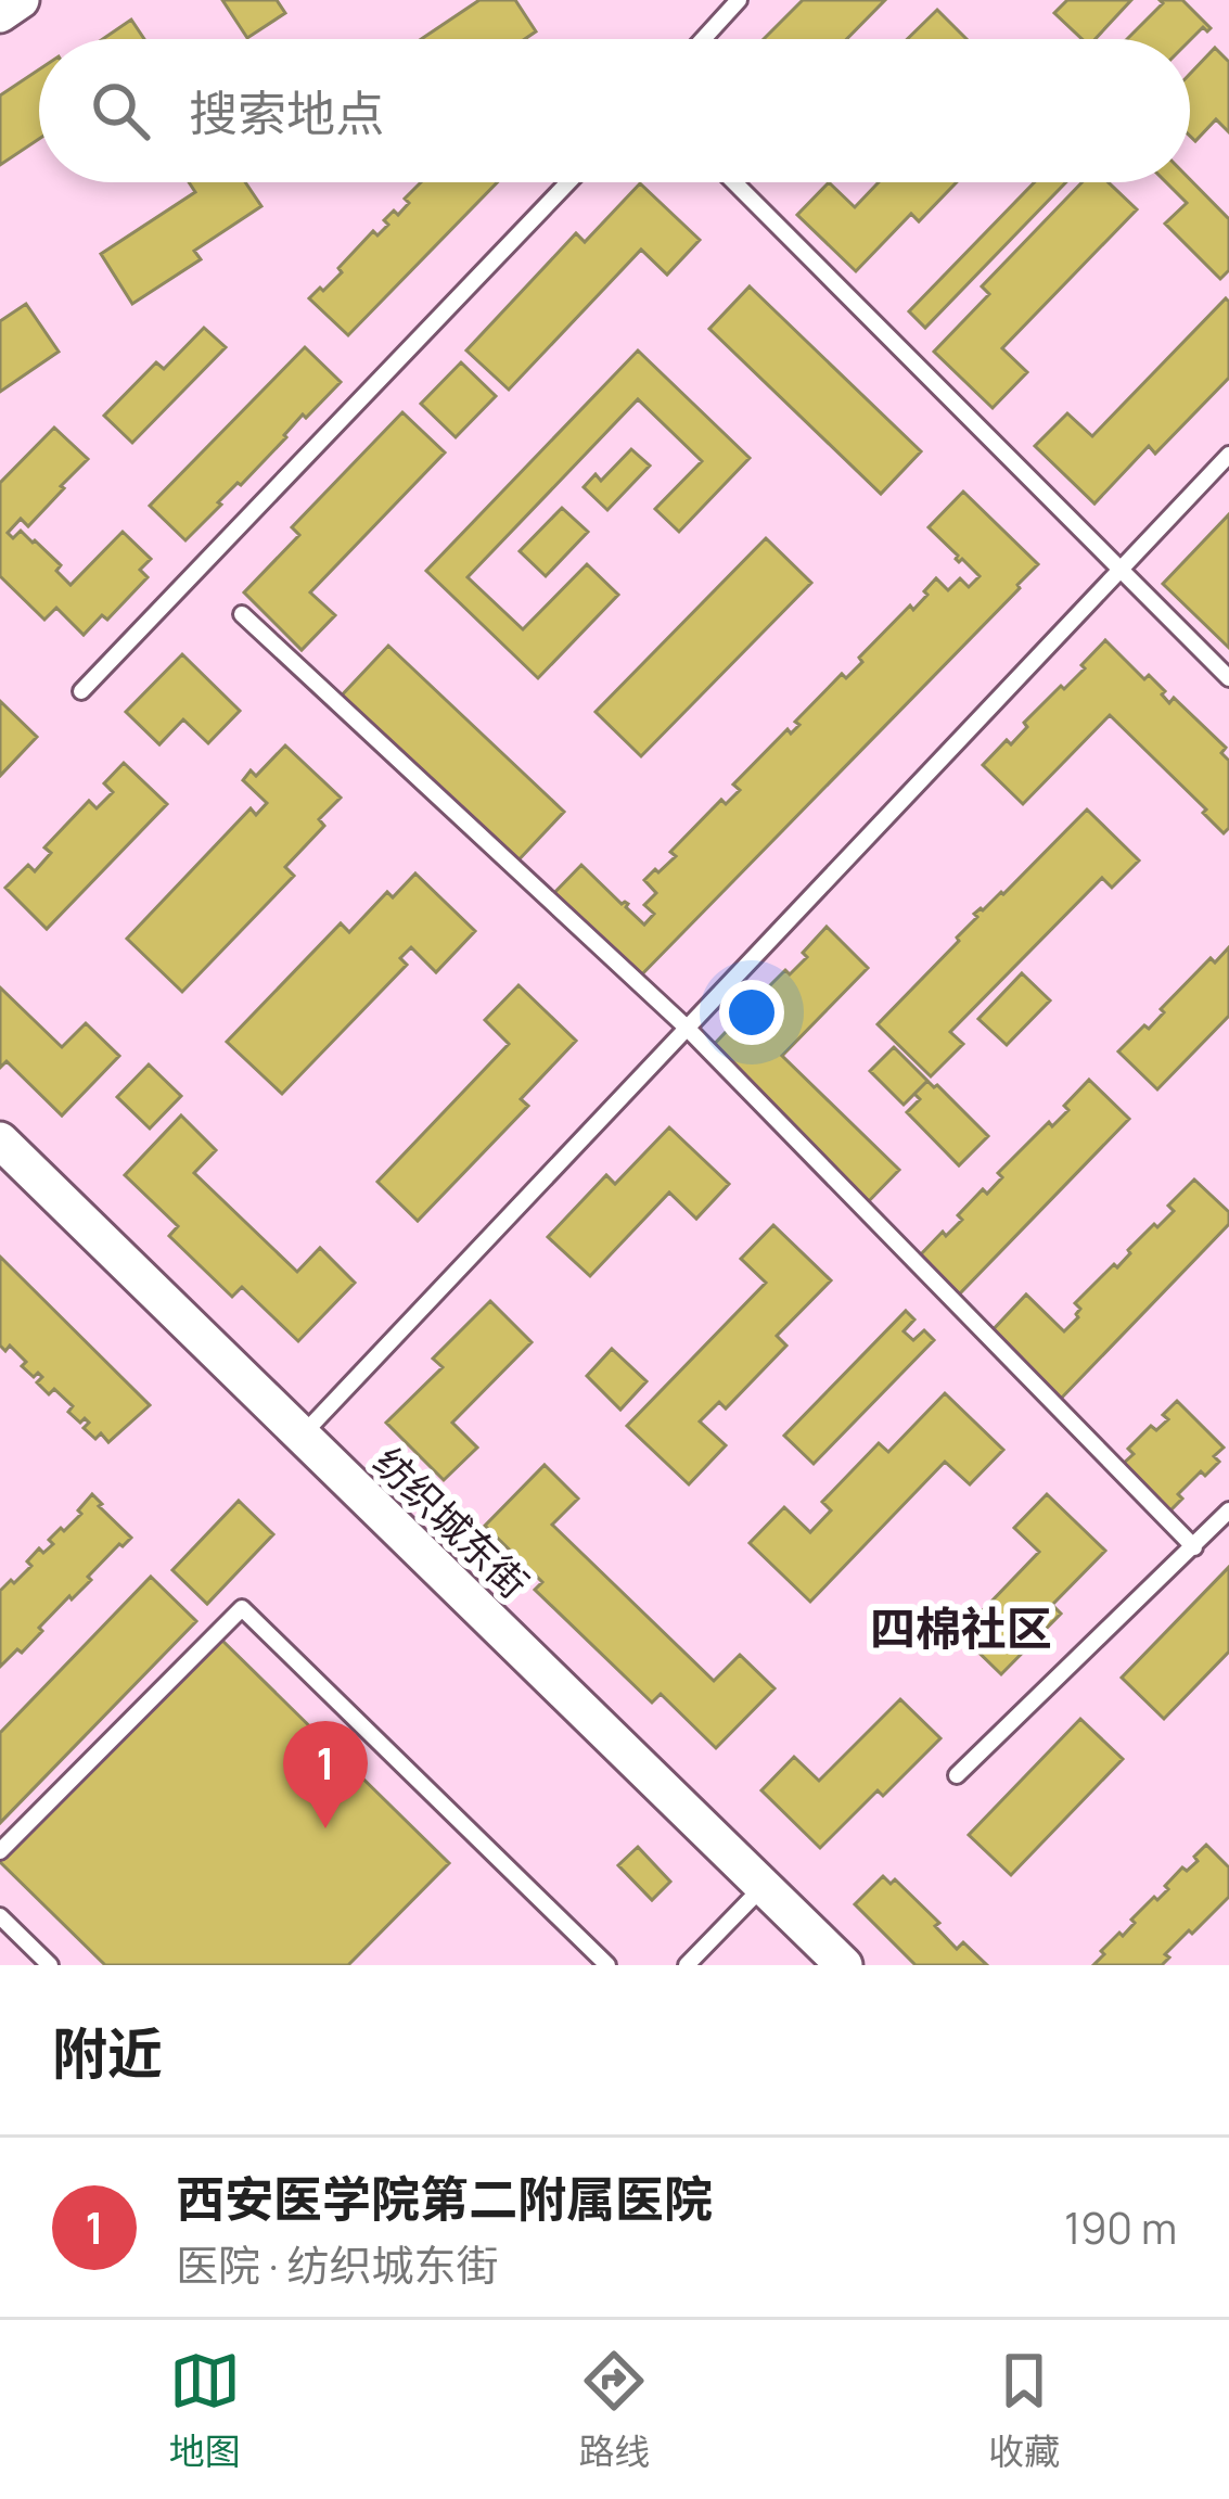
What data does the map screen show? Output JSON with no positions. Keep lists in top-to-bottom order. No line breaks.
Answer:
{"streets":{"street":["纺织城东街"]},"districts":["四棉社区"],"page":{"search":"搜索地点","pins":"1","heading":"附近","list":[{"mark":"1","name":"西安医学院第二附属医院","note":"医院 · 纺织城东街","value":"190 m"}],"nav":["地图","路线","收藏"]}}
